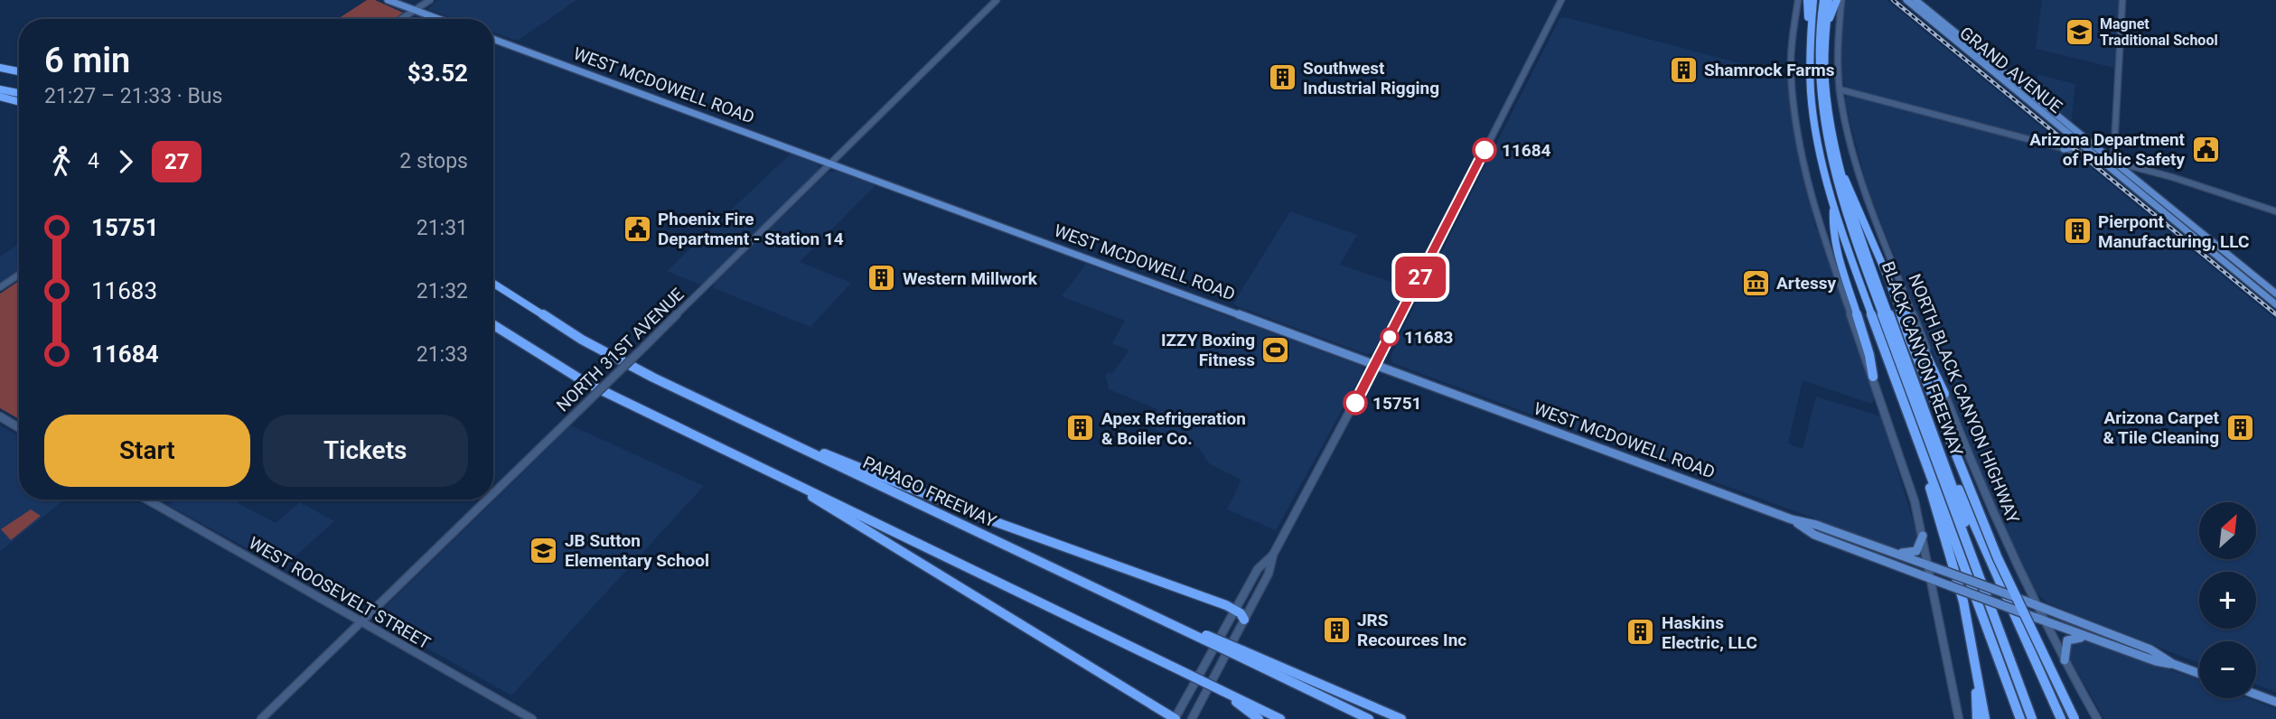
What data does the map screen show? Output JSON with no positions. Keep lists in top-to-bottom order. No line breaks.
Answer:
{"streets":{"highway":["BLACK CANYON FREEWAY","PAPAGO FREEWAY"],"main road":["GRAND AVENUE","WEST MCDOWELL ROAD","NORTH 31ST AVENUE","NORTH BLACK CANYON HIGHWAY","WEST ROOSEVELT STREET"]},"crossings":[["WEST MCDOWELL ROAD","NORTH 31ST AVENUE"],["WEST MCDOWELL ROAD","NORTH BLACK CANYON HIGHWAY"],["NORTH 31ST AVENUE","WEST ROOSEVELT STREET"]],"places":{"school or university":["Magnet Traditional School","JB Sutton Elementary School"],"building":["Shamrock Farms","Southwest Industrial Rigging","Pierpont Manufacturing, LLC","Western Millwork","Arizona Carpet & Tile Cleaning","Apex Refrigeration & Boiler Co.","JRS Recources Inc","Haskins Electric, LLC"],"public building":["Arizona Department of Public Safety","Phoenix Fire Department - Station 14"],"other":["11684","11683","15751"],"museum":["Artessy"],"sports":["IZZY Boxing Fitness"]},"lines":["bus line 27"],"north":"top right","page":{"on_map":"27","heading":["6 min","21:27 – 21:33 · Bus","$3.52"],"legs":["4","27","2 stops"],"list":[{"name":"15751","value":"21:31"},{"name":"11683","value":"21:32"},{"name":"11684","value":"21:33"}],"buttons":["Start","Tickets"],"map_buttons":["+","−"]}}
